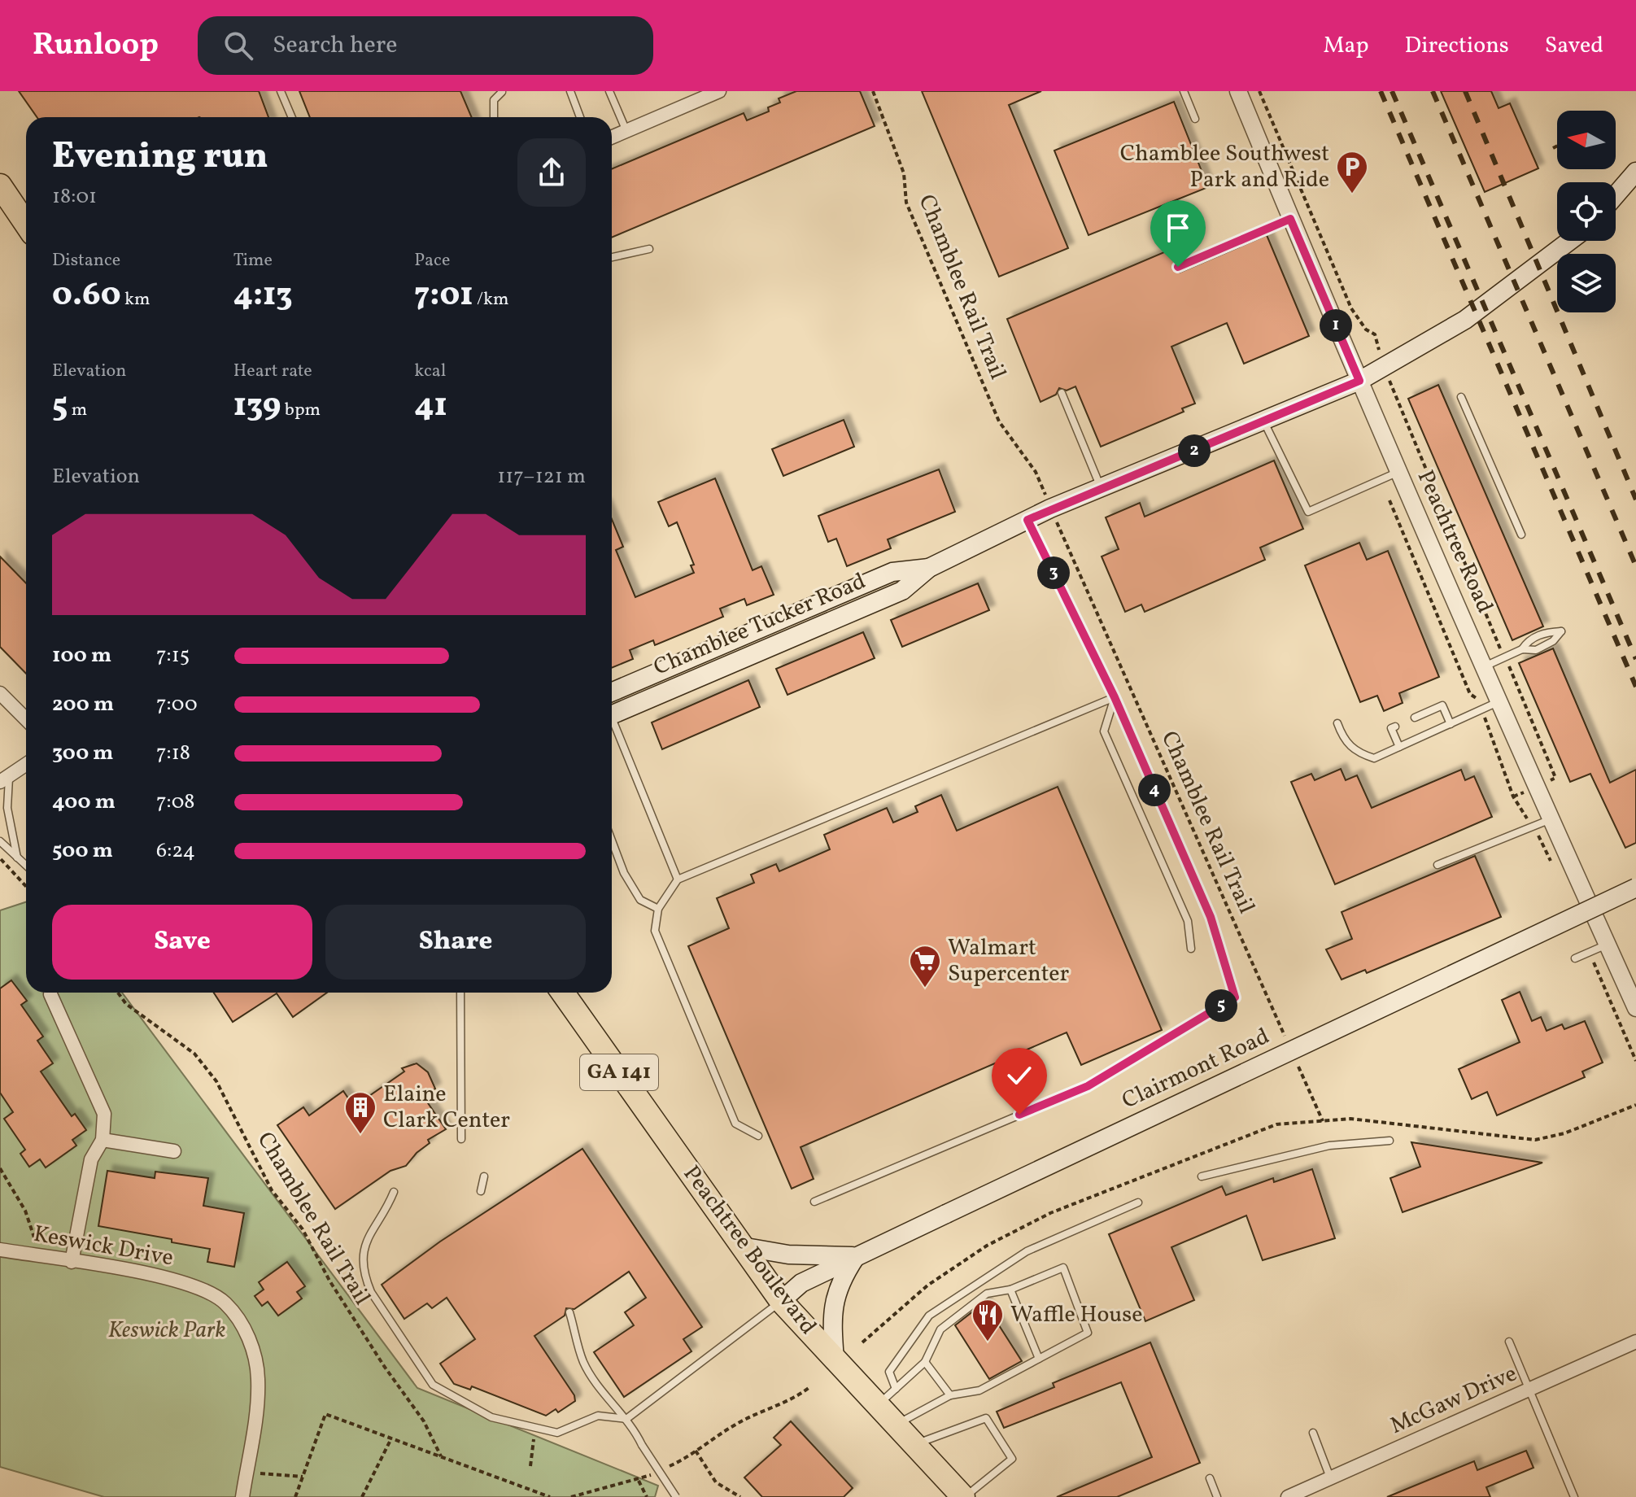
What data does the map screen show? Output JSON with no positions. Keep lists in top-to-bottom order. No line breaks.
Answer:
{"streets":{"highway":["GA 141","Peachtree Boulevard"],"main road":["Chamblee Tucker Road","Clairmont Road"],"street":["Peachtree Road","Keswick Drive","McGaw Drive"],"path":["Chamblee Rail Trail"]},"crossings":[["Peachtree Road","Chamblee Tucker Road"],["Clairmont Road","Peachtree Boulevard"]],"parks":["Keswick Park"],"places":{"parking":["Chamblee Southwest Park and Ride"],"supermarket":["Walmart Supercenter"],"building":["Elaine Clark Center"],"restaurant":["Waffle House"]},"north":"left","page":{"header":"Runloop","search":"Search here","nav":["Map","Directions","Saved"],"heading":["Evening run","18:01"],"stats":[["Distance","0.60 km"],["Time","4:13"],["Pace","7:01 /km"],["Elevation","5 m"],["Heart rate","139 bpm"],["kcal","41"]],"pins":["1","2","3","4","5"],"chart":["Elevation","117–121 m"],"list":[{"name":"100 m","note":"7:15"},{"name":"200 m","note":"7:00"},{"name":"300 m","note":"7:18"},{"name":"400 m","note":"7:08"},{"name":"500 m","note":"6:24"}],"buttons":["Save","Share"]}}
